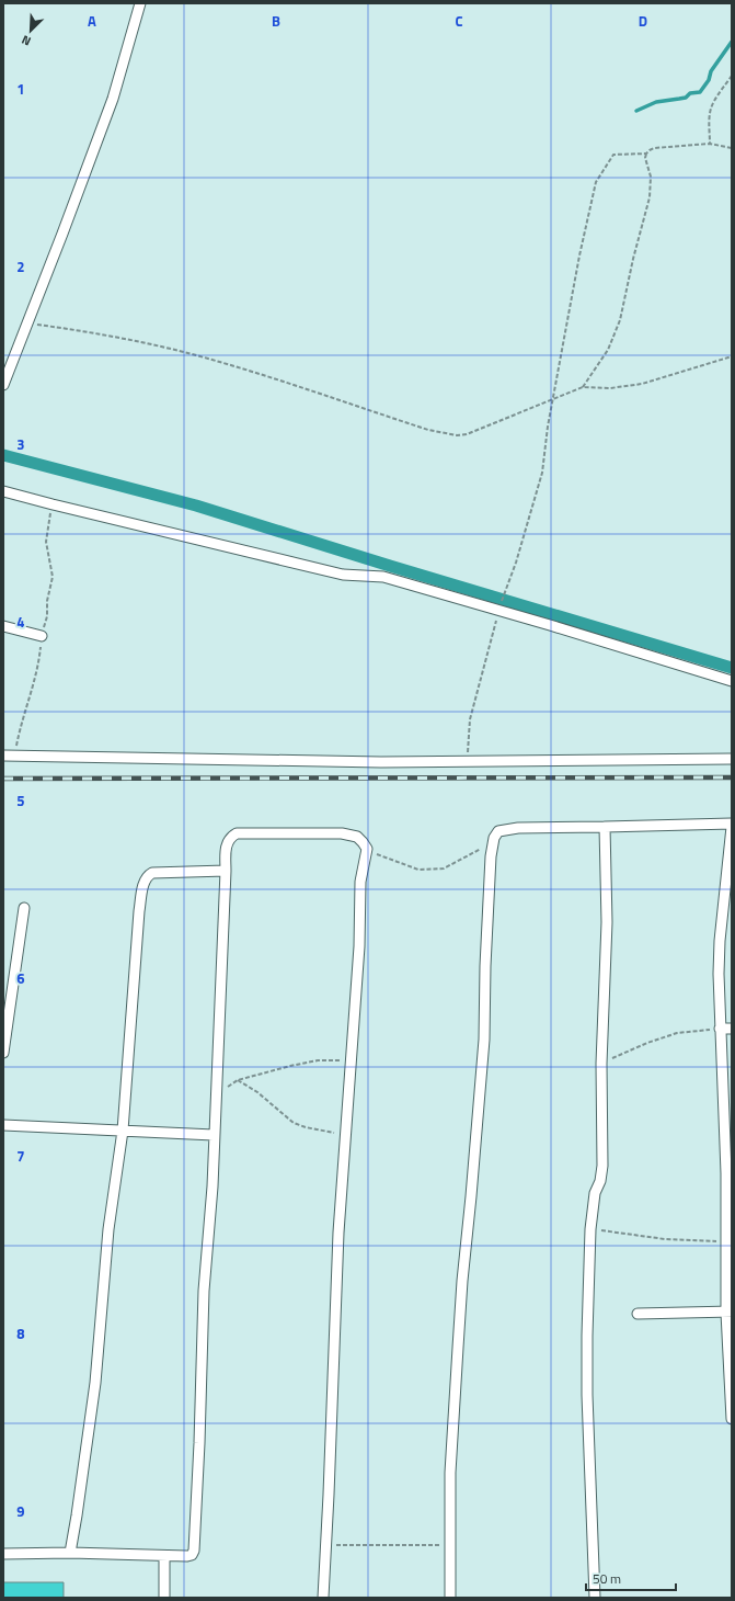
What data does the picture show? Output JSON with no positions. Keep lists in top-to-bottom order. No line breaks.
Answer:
{"scale_bar":"50 m","north":"bottom left","grid":{"columns":["A","B","C","D"],"rows":["1","2","3","4","5","6","7","8","9"]}}
